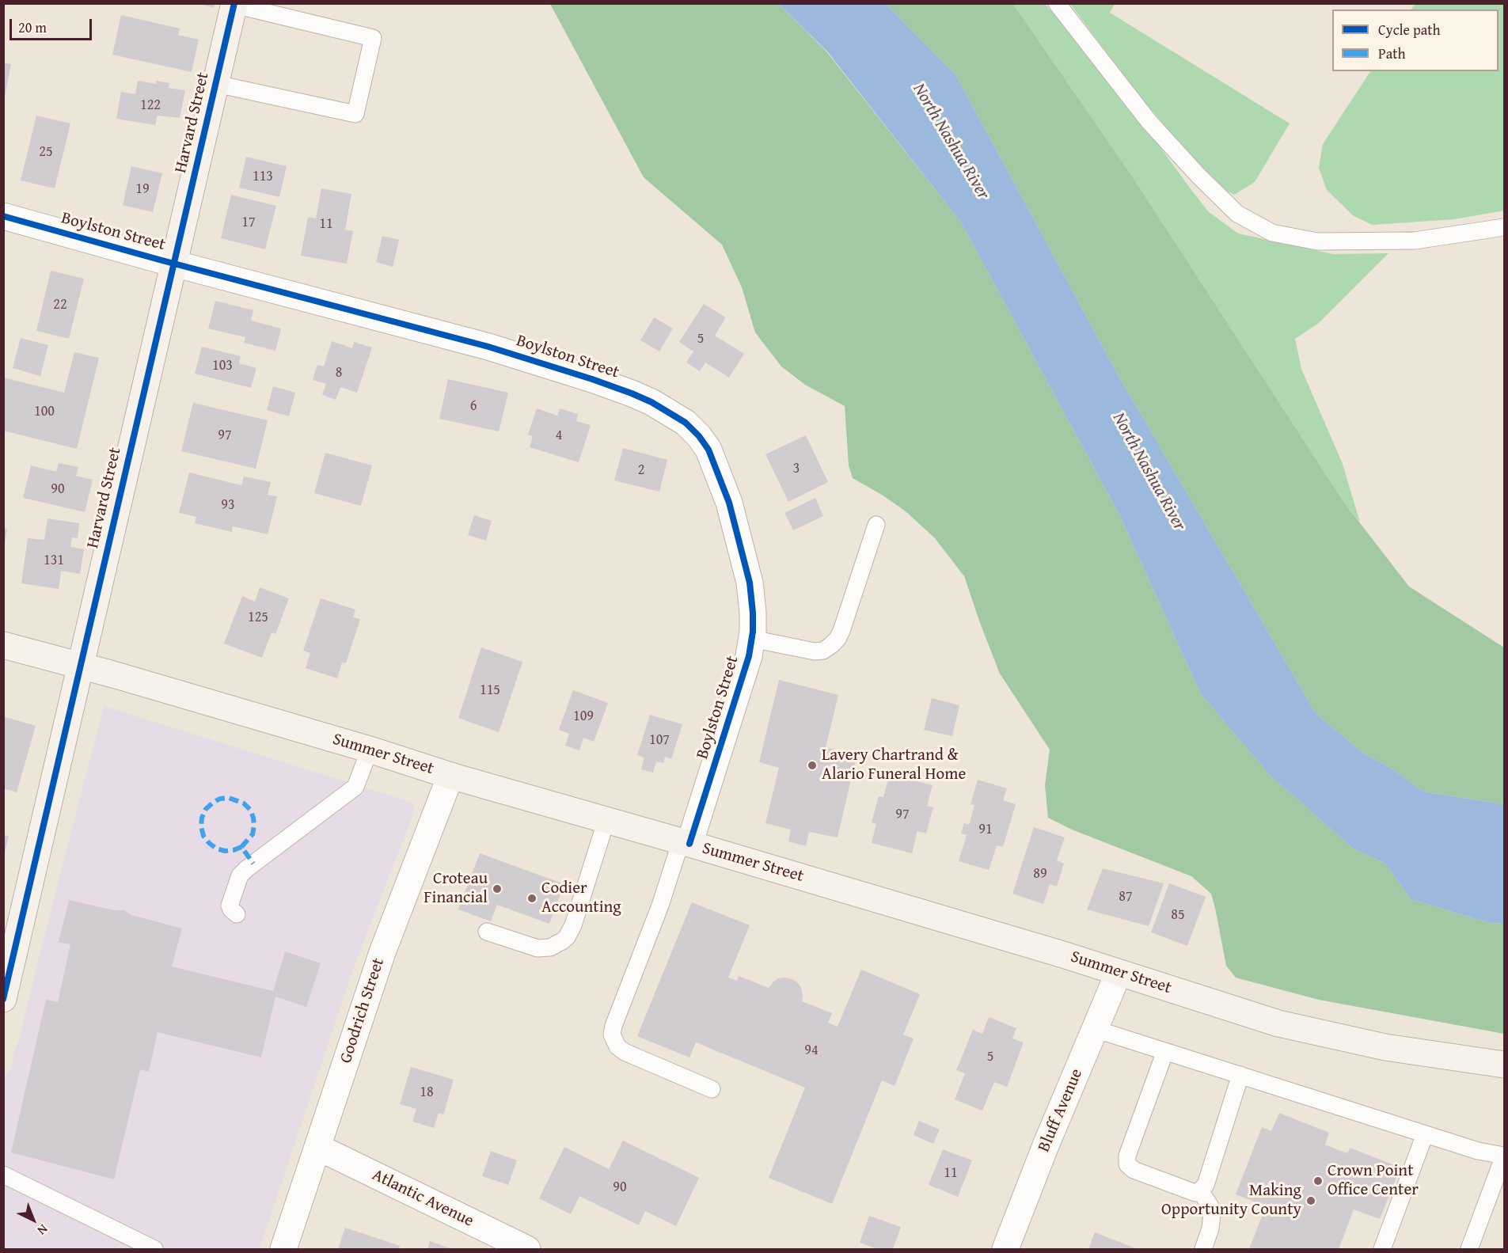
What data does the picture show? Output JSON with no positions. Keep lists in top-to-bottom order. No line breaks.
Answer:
{"streets":{"main road":["Harvard Street","Summer Street"],"street":["Boylston Street","Goodrich Street","Bluff Avenue","Atlantic Avenue"]},"crossings":[["Harvard Street","Boylston Street"],["Harvard Street","Summer Street"],["Boylston Street","Summer Street"],["Summer Street","Goodrich Street"],["Summer Street","Bluff Avenue"],["Goodrich Street","Atlantic Avenue"]],"water":["North Nashua River"],"places":["Lavery Chartrand & Alario Funeral Home","Croteau Financial","Codier Accounting","Crown Point Office Center","Making Opportunity County"],"house_numbers":["122","25","113","19","17","11","22","5","103","8","6","100","97","4","3","2","90","93","131","125","115","109","107","97","91","89","87","85","94","5","18","11","90"],"legend":["Cycle path","Path"],"scale_bar":"20 m","north":"bottom right"}
